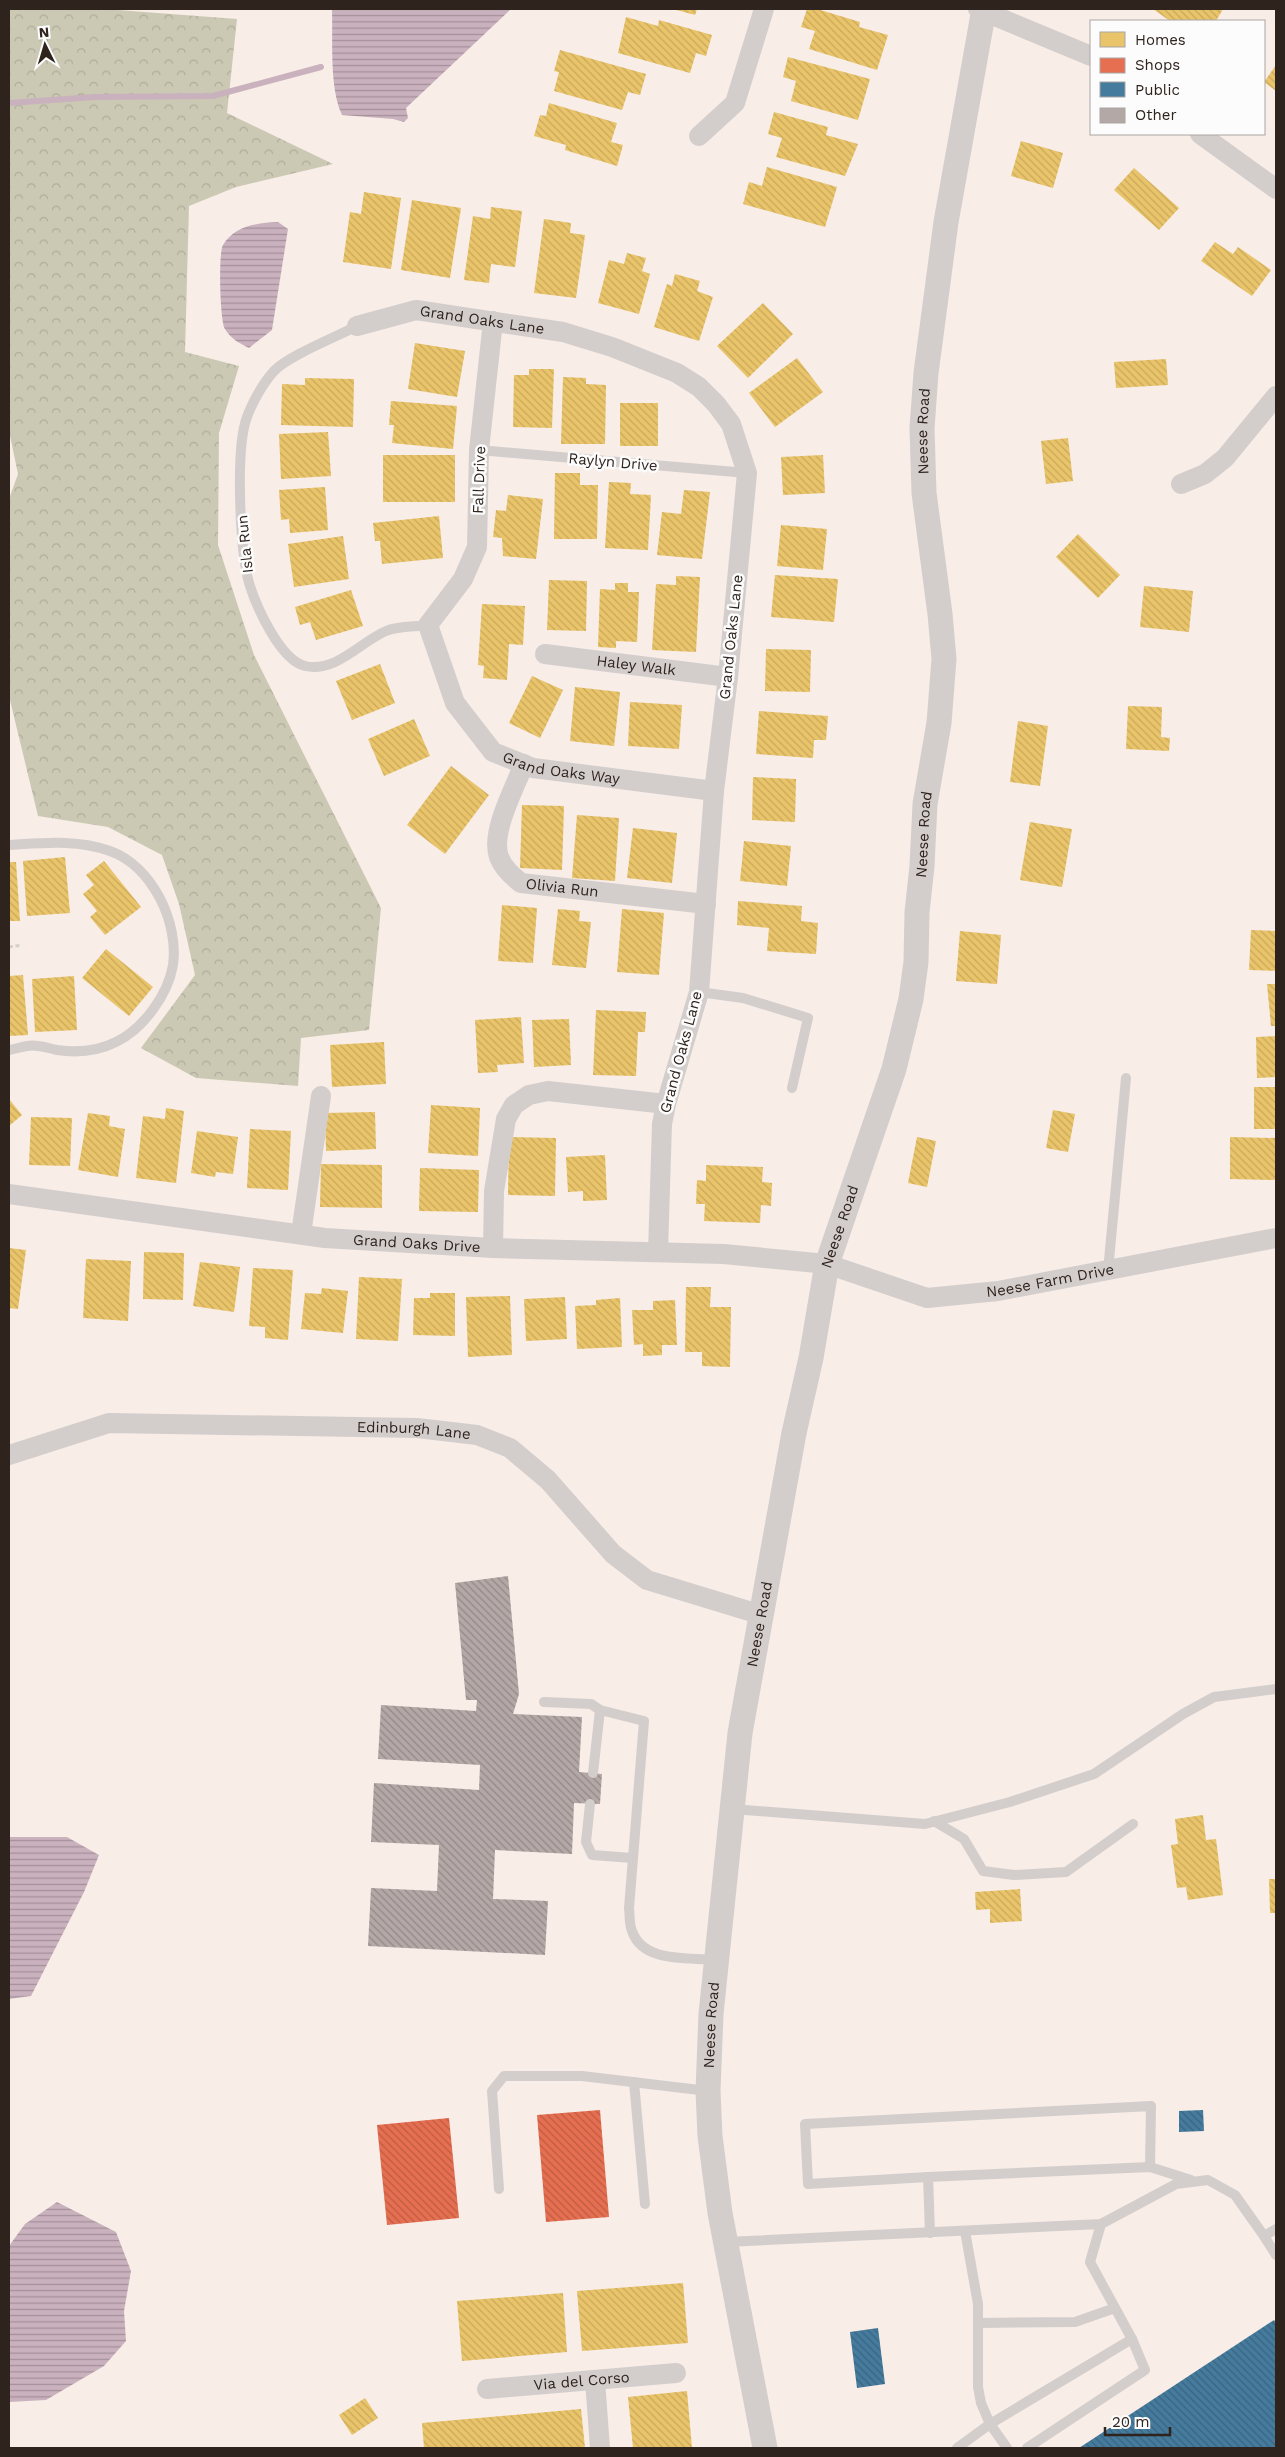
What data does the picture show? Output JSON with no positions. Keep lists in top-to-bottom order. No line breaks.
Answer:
{"streets":{"street":["Grand Oaks Lane","Neese Road","Fall Drive","Haley Walk","Grand Oaks Way","Olivia Run","Grand Oaks Drive","Neese Farm Drive","Edinburgh Lane","Via del Corso"],"lane":["Raylyn Drive","Isla Run"]},"crossings":[["Grand Oaks Lane","Raylyn Drive"],["Grand Oaks Lane","Fall Drive"],["Grand Oaks Lane","Isla Run"],["Grand Oaks Lane","Haley Walk"],["Grand Oaks Lane","Grand Oaks Way"],["Grand Oaks Lane","Olivia Run"],["Grand Oaks Lane","Grand Oaks Drive"],["Neese Road","Grand Oaks Drive"],["Neese Road","Neese Farm Drive"],["Neese Road","Edinburgh Lane"],["Raylyn Drive","Fall Drive"],["Fall Drive","Isla Run"],["Fall Drive","Grand Oaks Way"],["Isla Run","Grand Oaks Way"],["Grand Oaks Way","Olivia Run"],["Grand Oaks Drive","Neese Farm Drive"]],"legend":["Homes","Shops","Public","Other"],"scale_bar":"20 m","north":"top"}
